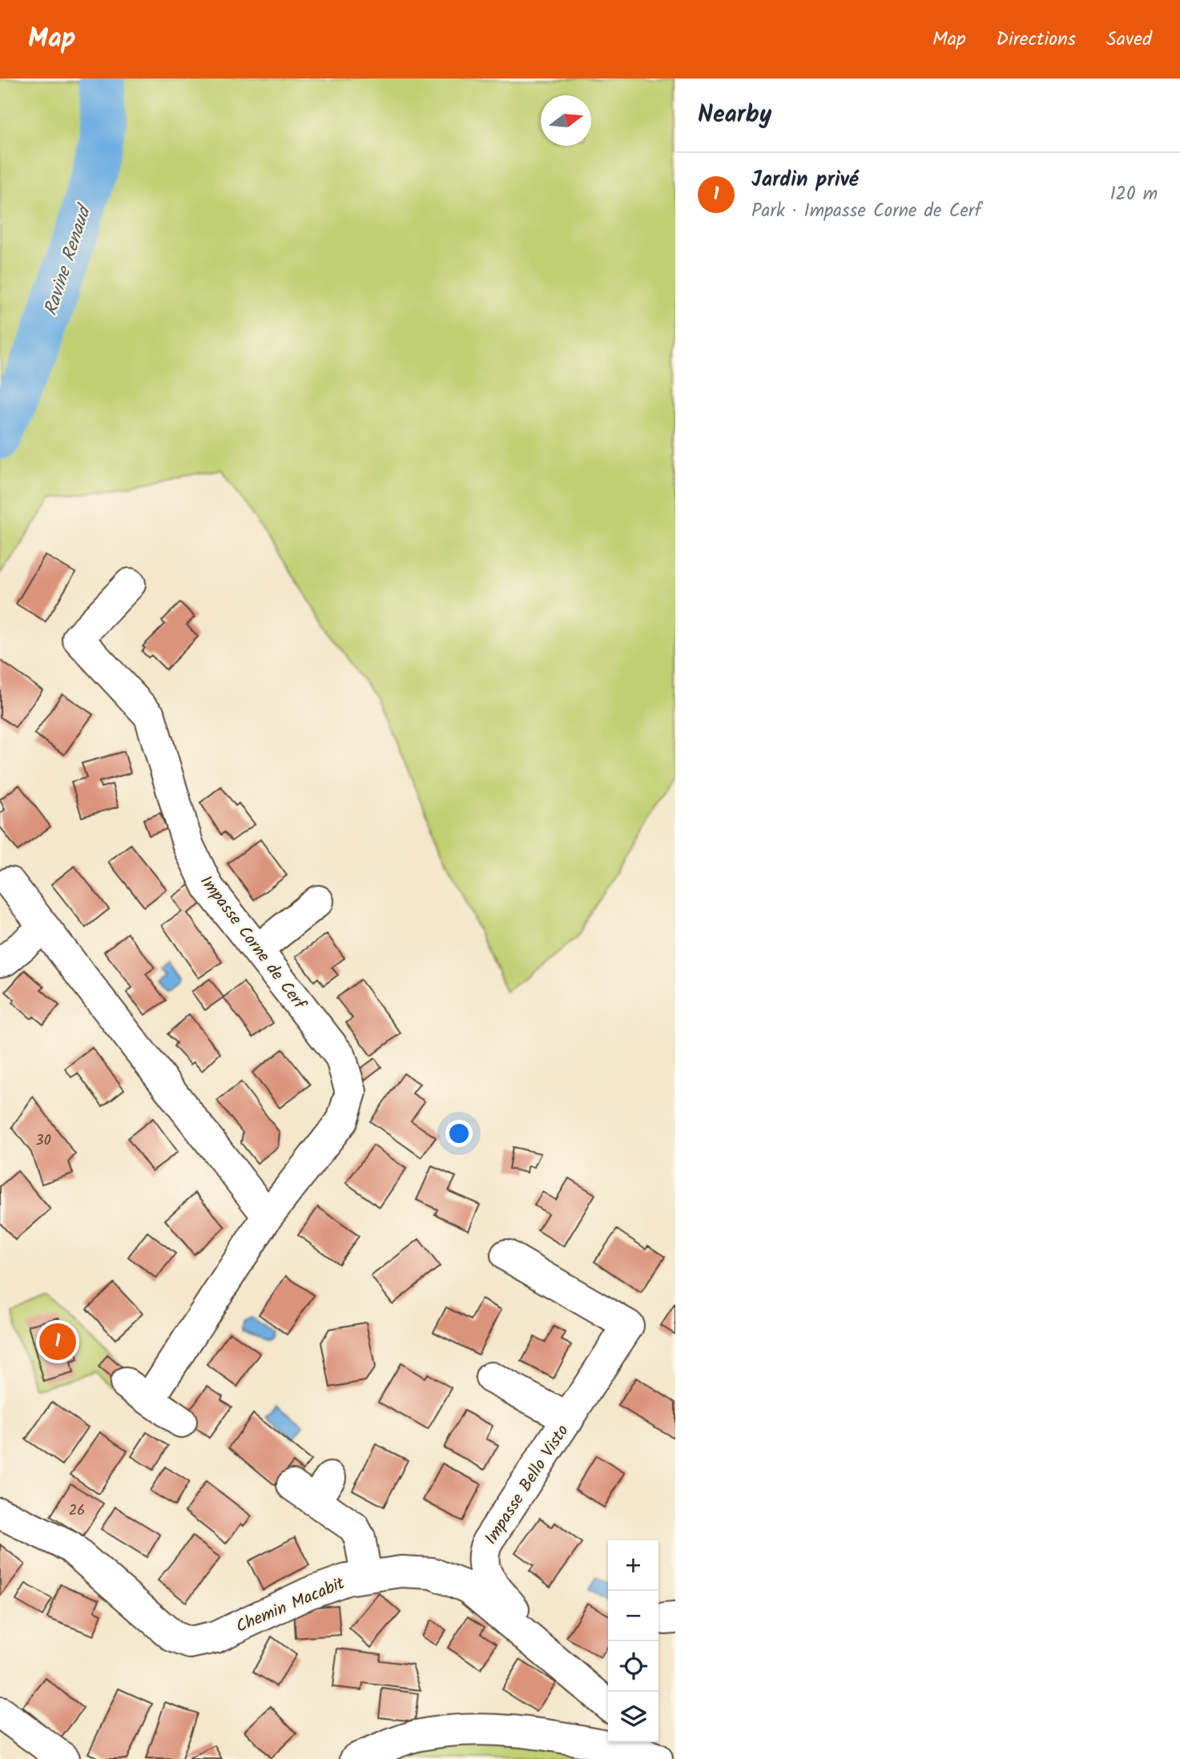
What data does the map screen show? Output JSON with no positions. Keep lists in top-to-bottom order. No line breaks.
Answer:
{"streets":{"street":["Impasse Corne de Cerf","Impasse Bello Visto","Chemin Macabit"]},"crossings":[["Impasse Bello Visto","Chemin Macabit"]],"water":["Ravine Renaud"],"house_numbers":["30","26"],"north":"right","page":{"header":"Map","nav":["Map","Directions","Saved"],"heading":"Nearby","list":[{"mark":"1","name":"Jardin privé","note":"Park · Impasse Corne de Cerf","value":"120 m"}],"pins":"1","map_buttons":["+","−"]}}
